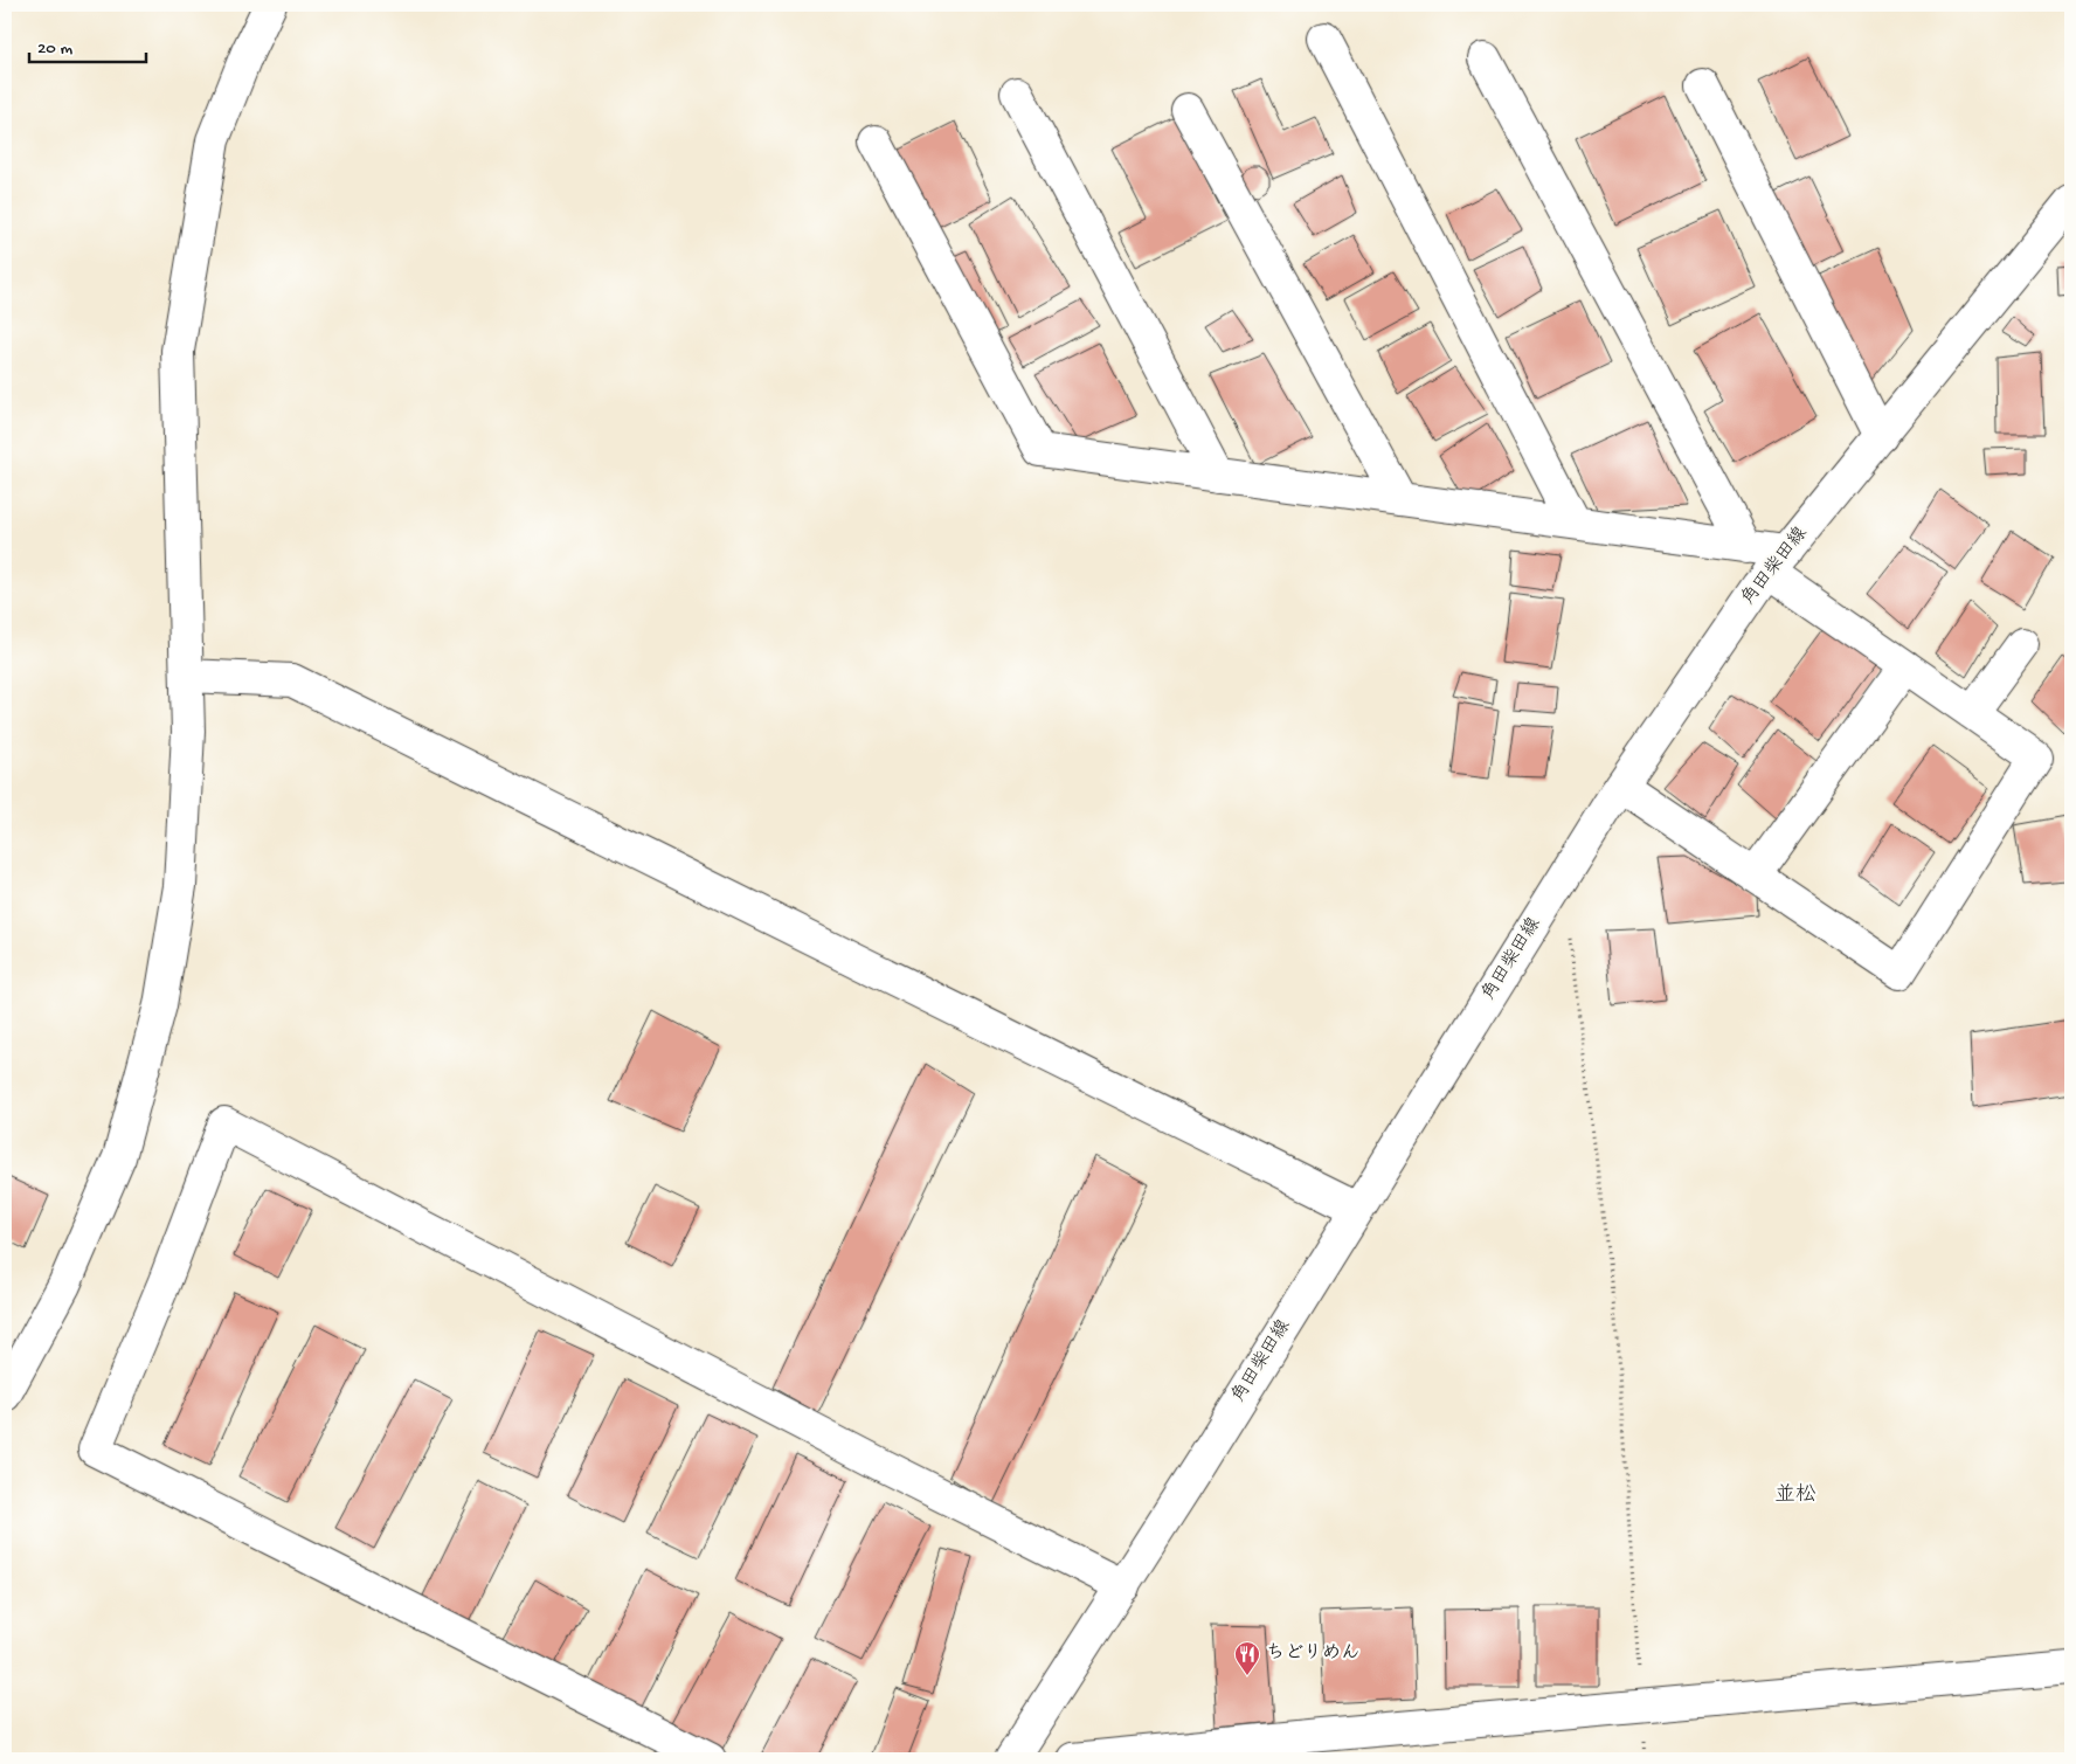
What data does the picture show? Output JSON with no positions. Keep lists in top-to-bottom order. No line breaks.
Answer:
{"streets":{"street":["角田柴田線"]},"districts":["並松"],"places":{"restaurant":["ちどりめん"]},"scale_bar":"20 m"}
